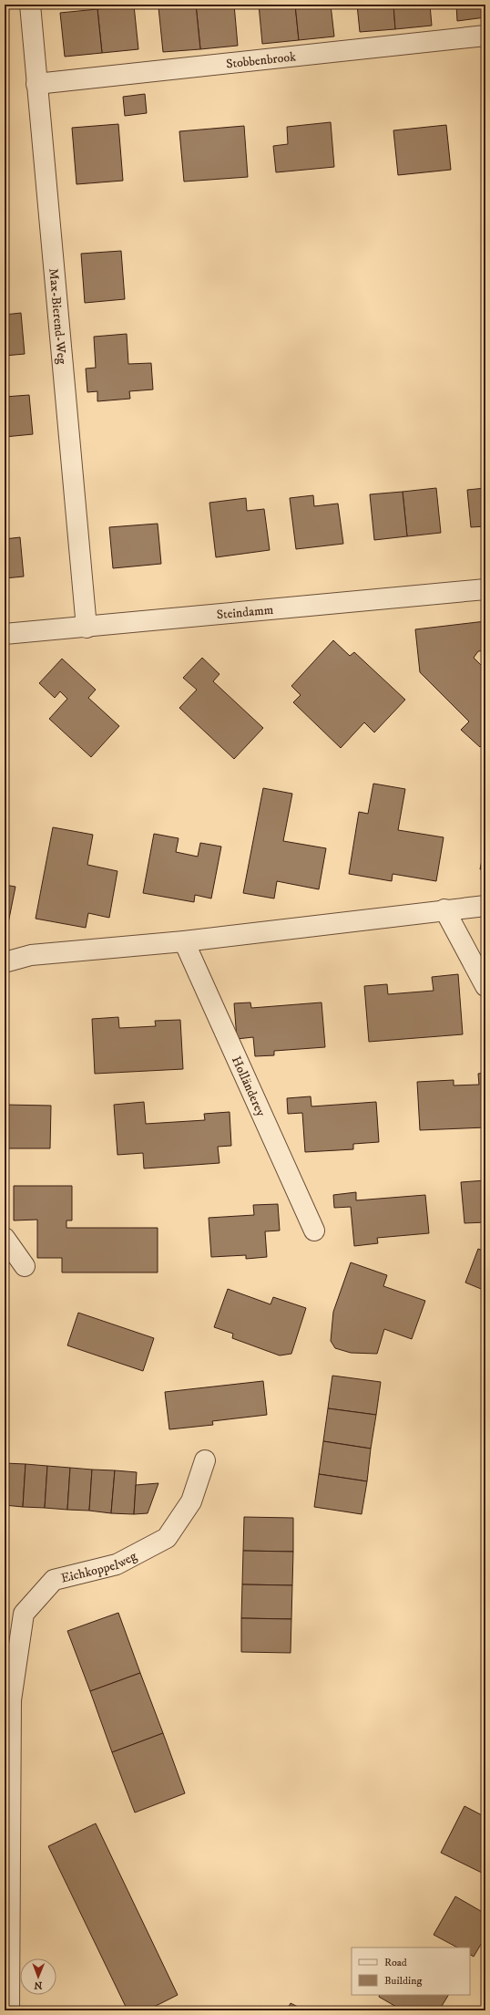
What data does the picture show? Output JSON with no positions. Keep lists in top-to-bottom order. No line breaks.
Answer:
{"streets":{"street":["Stobbenbrook","Max-Bierend-Weg","Steindamm","Holländerey","Eichkoppelweg"]},"crossings":[["Stobbenbrook","Max-Bierend-Weg"],["Max-Bierend-Weg","Steindamm"]],"legend":["Road","Building"],"north":"bottom"}
